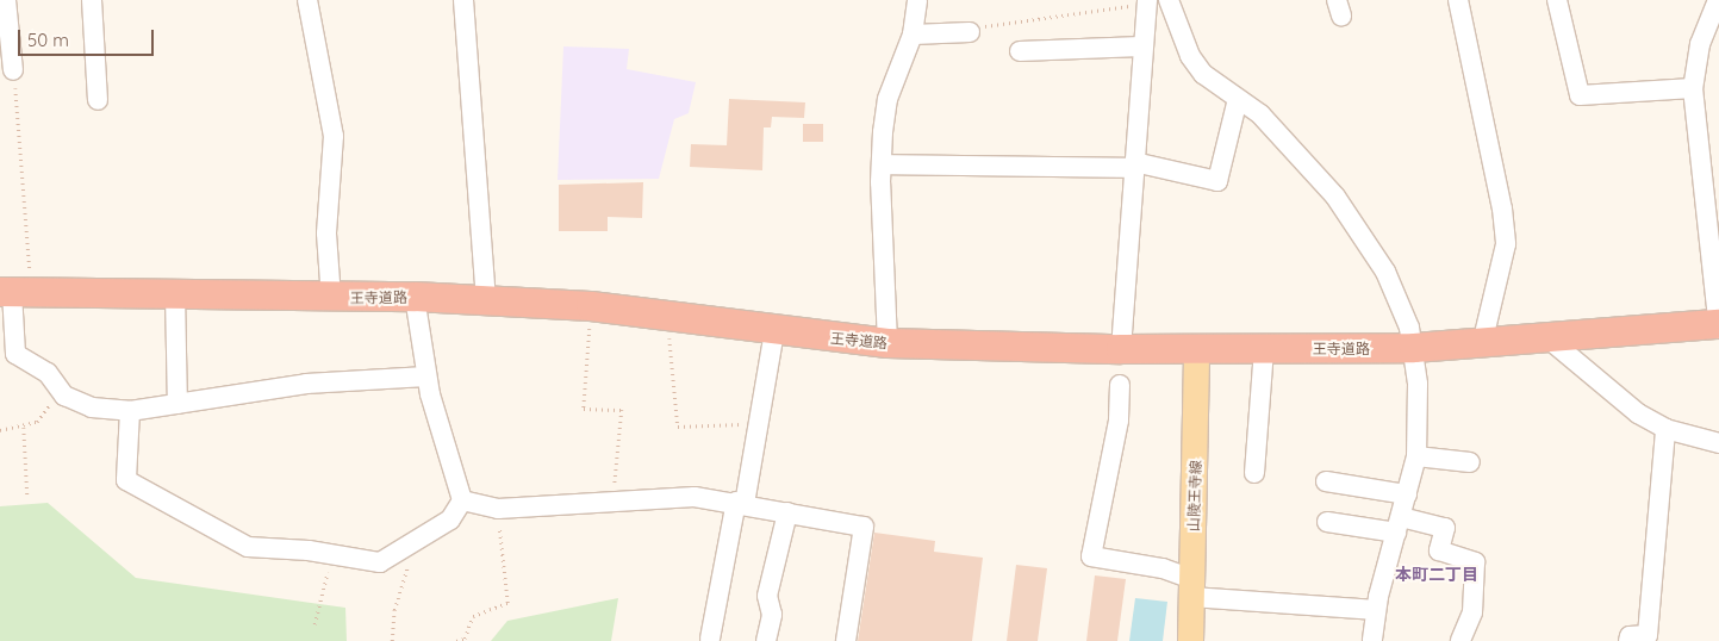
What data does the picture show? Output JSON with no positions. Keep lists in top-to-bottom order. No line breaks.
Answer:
{"streets":{"highway":["王寺道路"],"main road":["山陵王寺線"]},"crossings":[["王寺道路","山陵王寺線"]],"districts":["本町二丁目"],"scale_bar":"50 m"}
